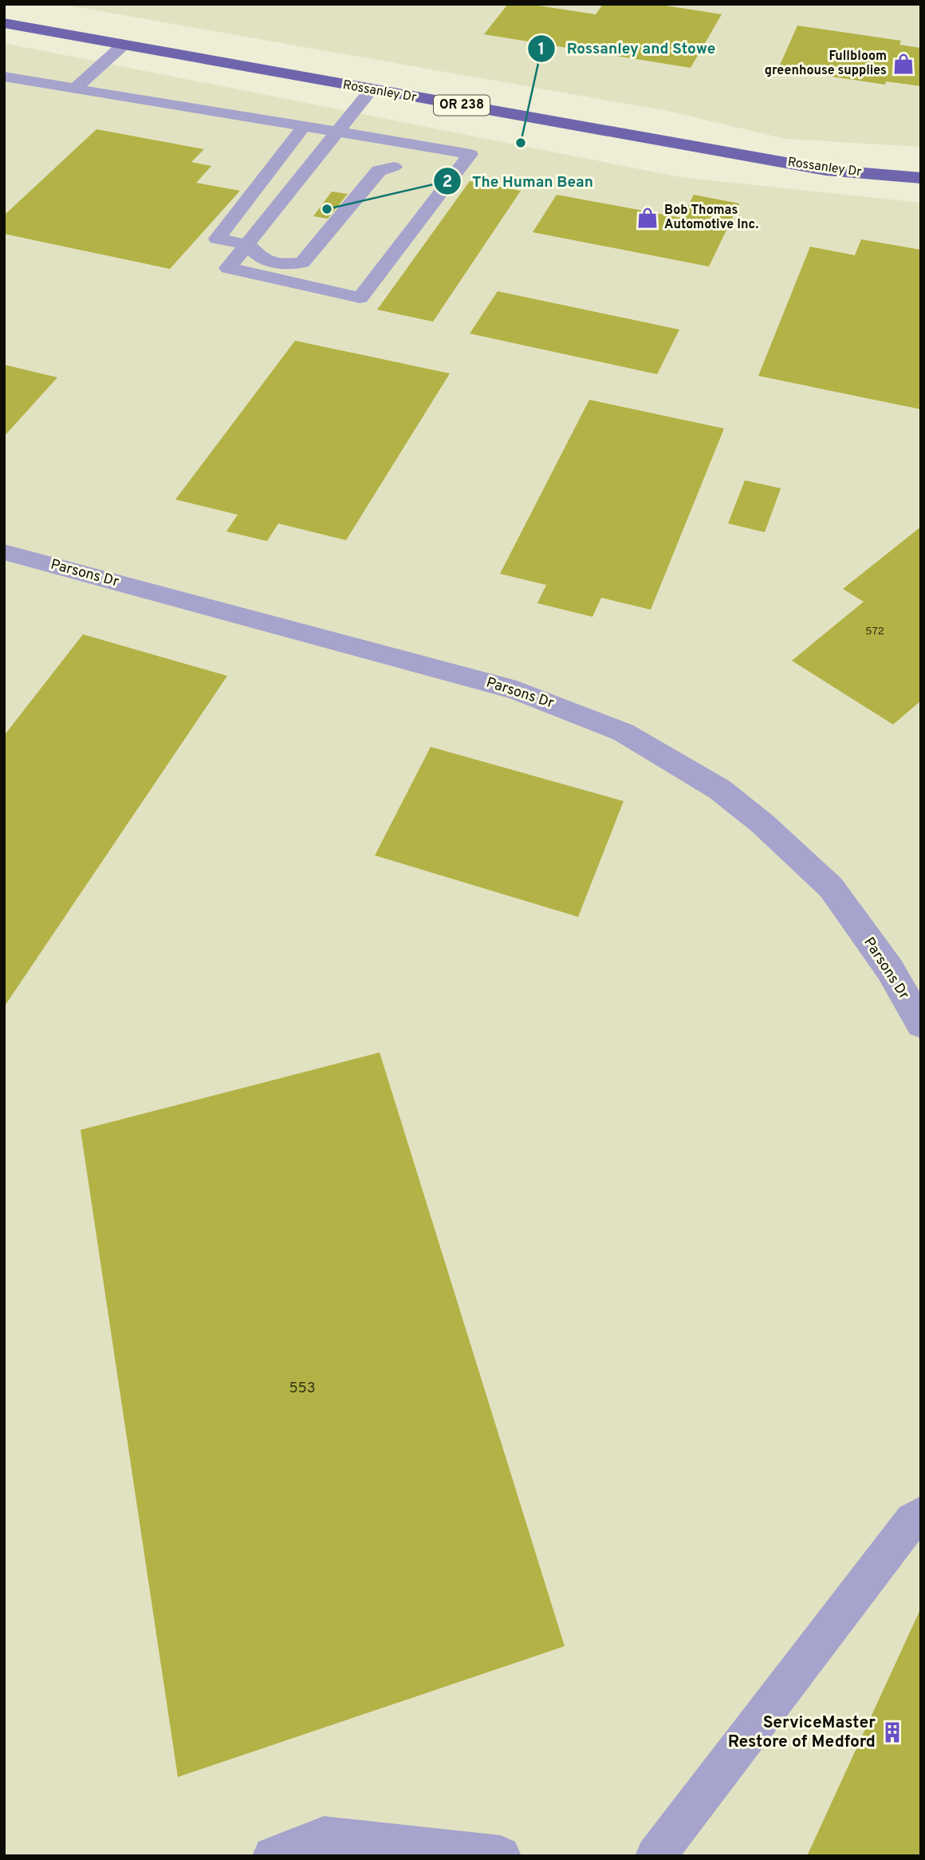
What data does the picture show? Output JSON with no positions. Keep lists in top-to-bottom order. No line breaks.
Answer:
{"streets":{"main road":["Rossanley Dr","OR 238"],"street":["Parsons Dr"]},"places":{"shop":["Fullbloom greenhouse supplies","Bob Thomas Automotive Inc."],"other":["Rossanley and Stowe","The Human Bean"],"building":["ServiceMaster Restore of Medford"]},"house_numbers":["572","553"]}
